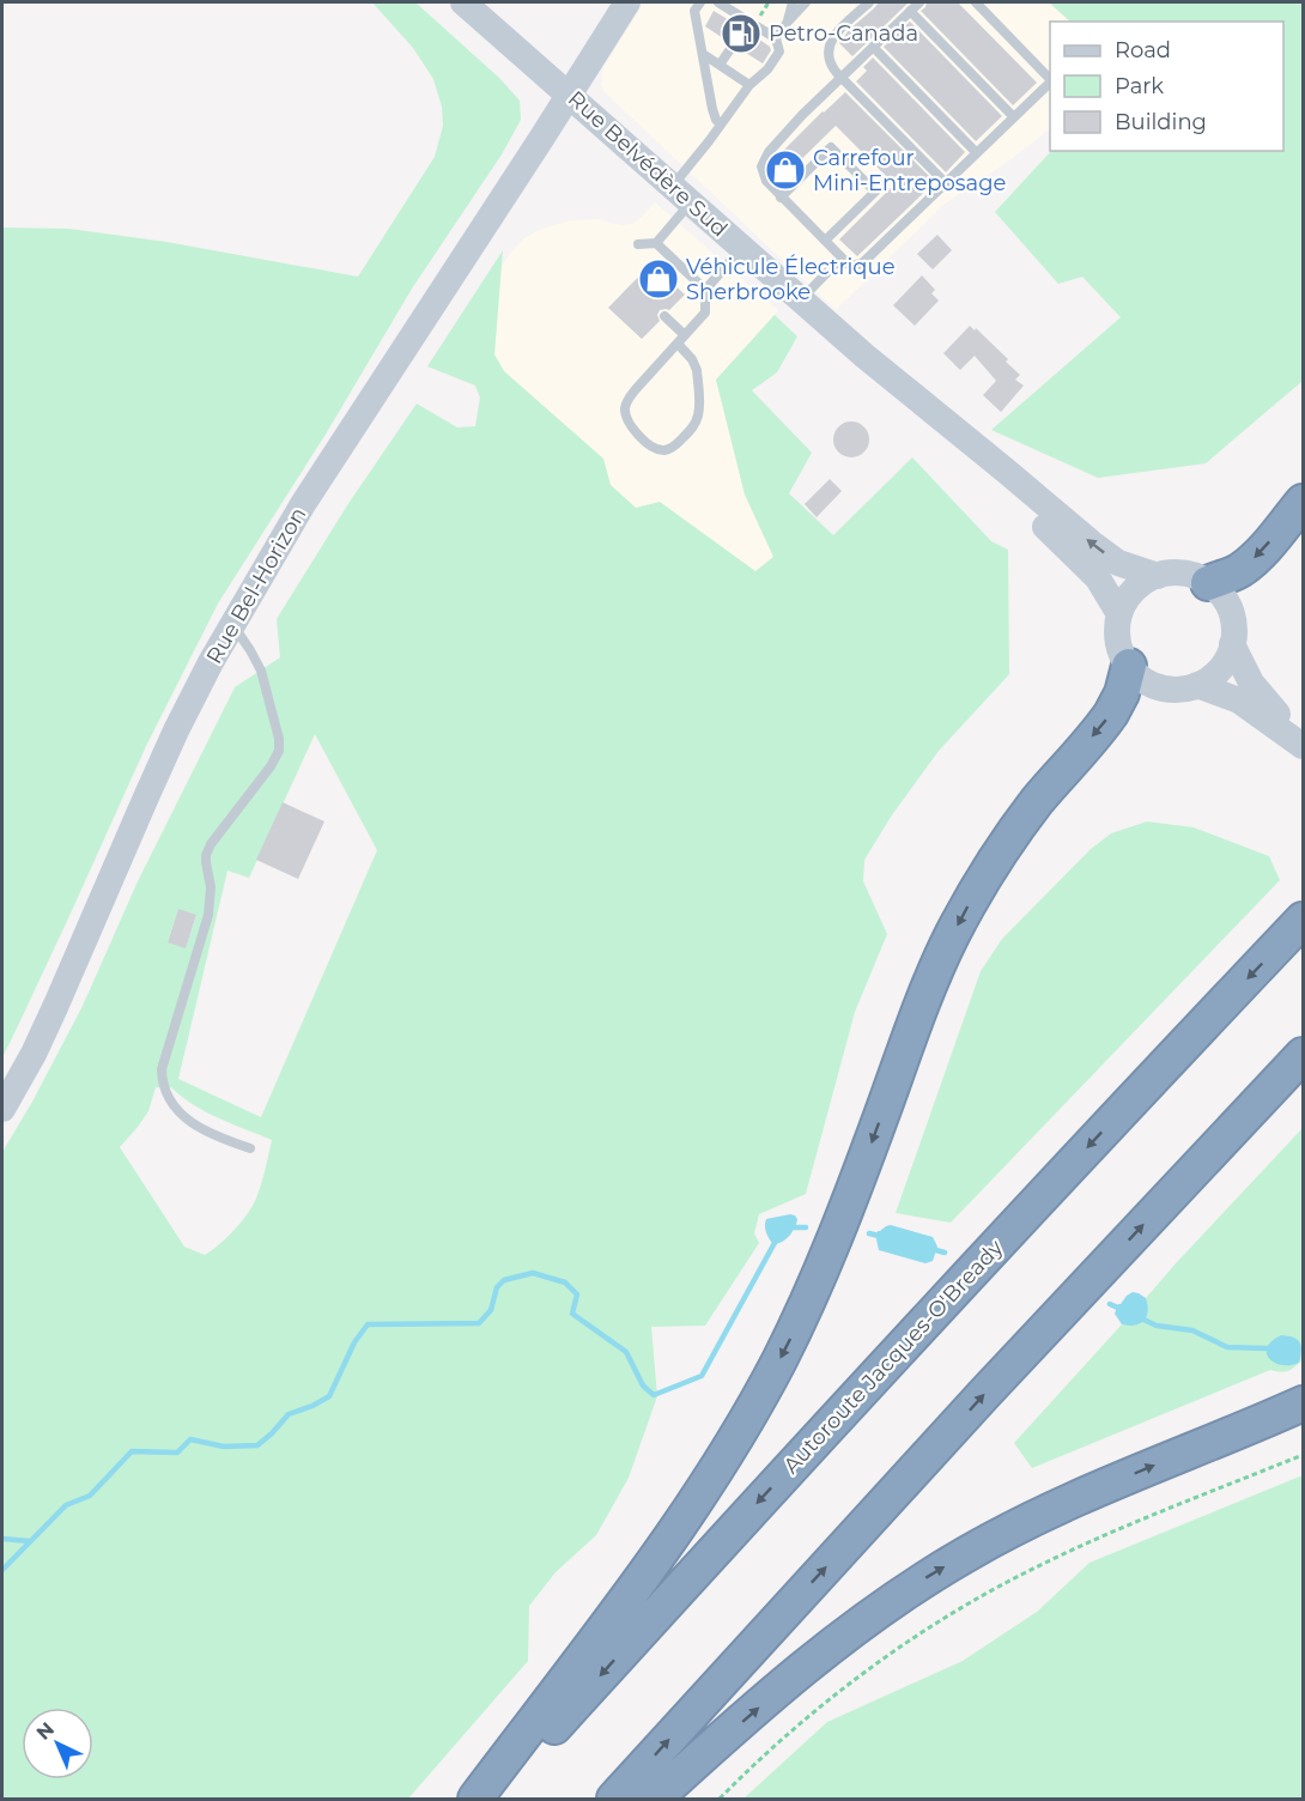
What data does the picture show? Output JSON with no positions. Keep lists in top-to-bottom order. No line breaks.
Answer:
{"streets":{"highway":["Autoroute Jacques-O'Bready"],"street":["Rue Belvédère Sud","Rue Bel-Horizon"]},"crossings":[["Rue Belvédère Sud","Rue Bel-Horizon"]],"places":{"fuel station":["Petro-Canada"],"shop":["Carrefour Mini-Entreposage","Véhicule Électrique Sherbrooke"]},"legend":["Road","Park","Building"],"north":"top left"}
